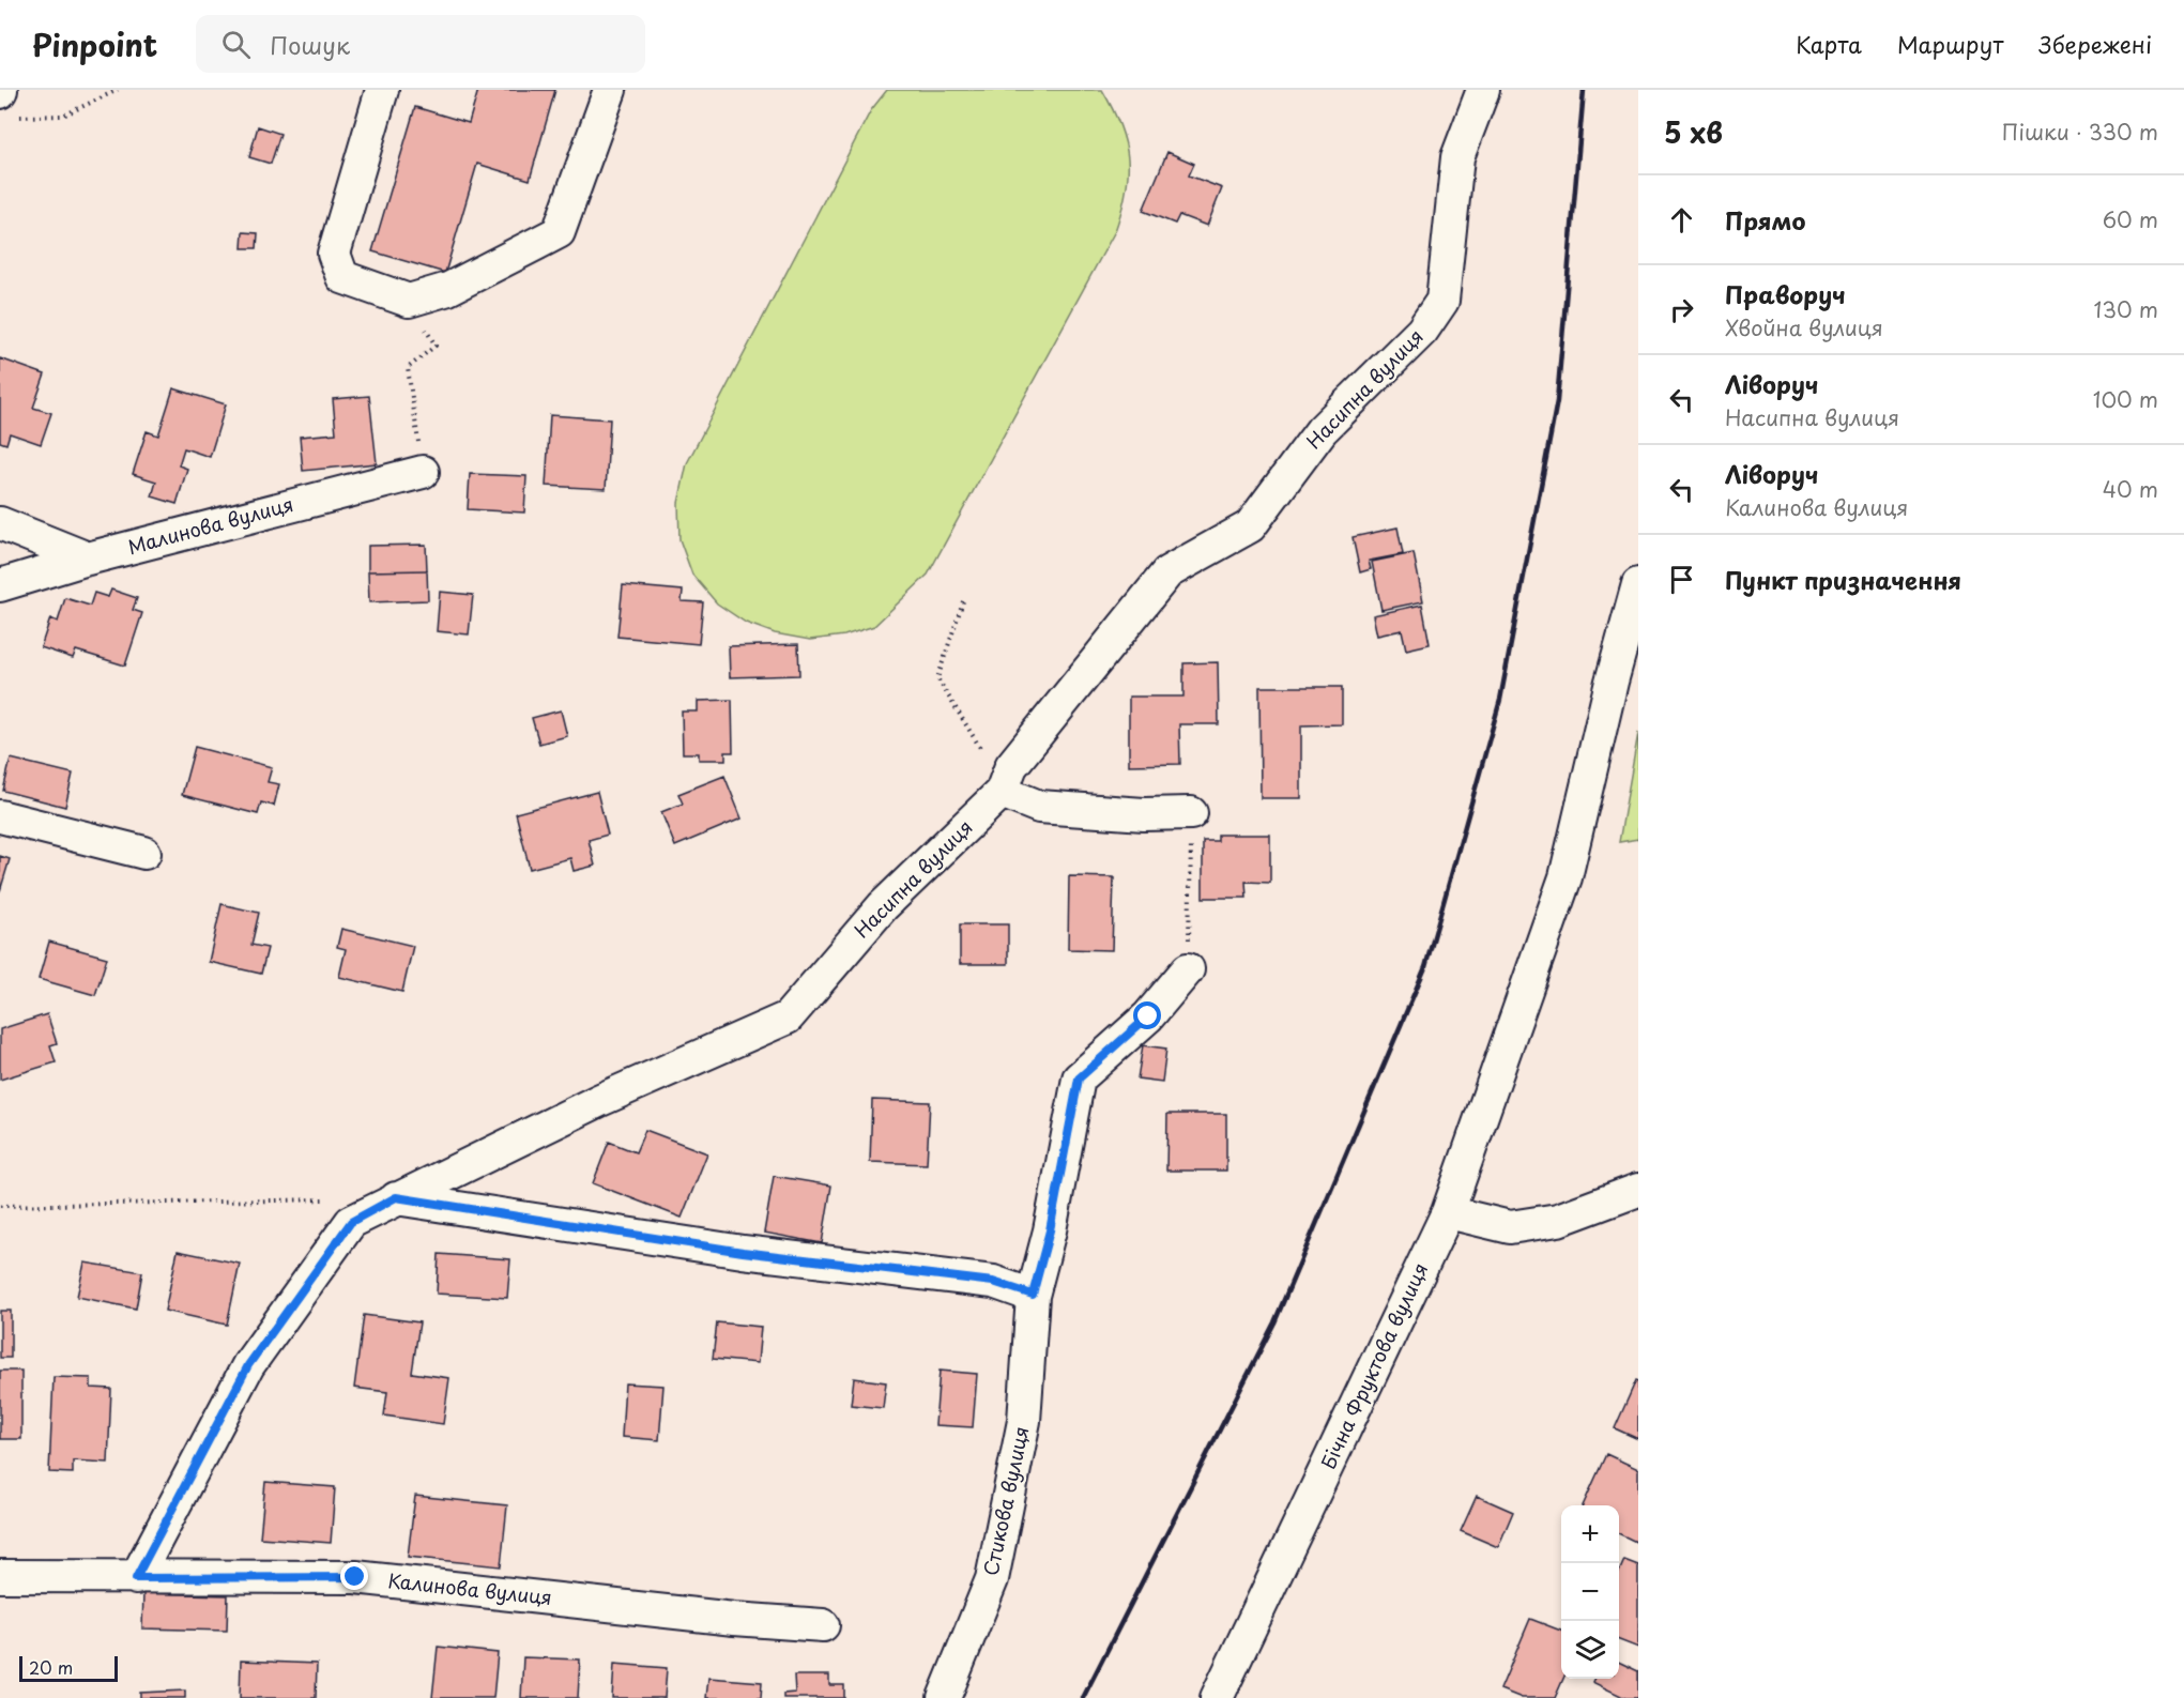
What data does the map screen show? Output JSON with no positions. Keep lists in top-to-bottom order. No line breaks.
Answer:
{"streets":{"street":["Насипна вулиця","Малинова вулиця","Бічна Фруктова вулиця","Стикова вулиця","Калинова вулиця"]},"crossings":[["Насипна вулиця","Калинова вулиця"]],"scale_bar":"20 m","page":{"header":"Pinpoint","search":"Пошук","nav":["Карта","Маршрут","Збережені"],"heading":["5 хв","Пішки · 330 m"],"list":[["Прямо","60 m"],["Праворуч","Хвойна вулиця","130 m"],["Ліворуч","Насипна вулиця","100 m"],["Ліворуч","Калинова вулиця","40 m"],"Пункт призначення"],"map_buttons":["+","−"],"scale":"20 m"}}
